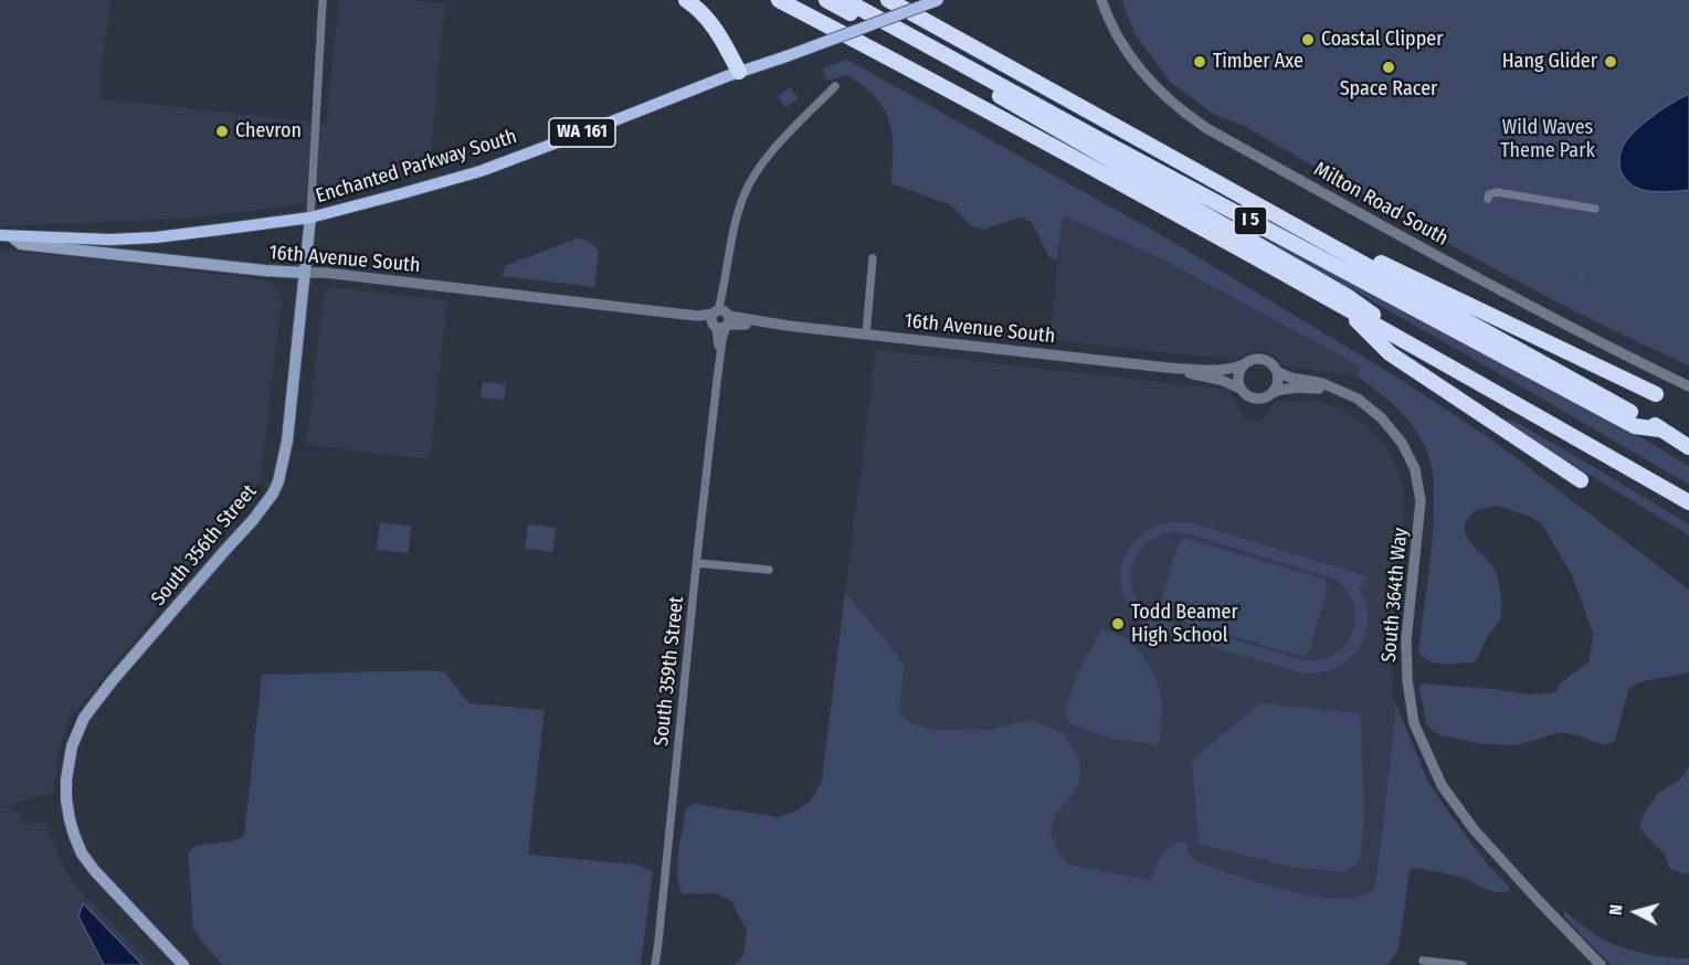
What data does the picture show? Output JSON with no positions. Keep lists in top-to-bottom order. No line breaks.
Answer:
{"streets":{"highway":["I 5"],"main road":["WA 161","Enchanted Parkway South","16th Avenue South","South 356th Street"],"street":["Milton Road South","South 364th Way","South 359th Street"]},"crossings":[["Enchanted Parkway South","16th Avenue South"],["Enchanted Parkway South","South 356th Street"],["16th Avenue South","South 356th Street"],["16th Avenue South","South 364th Way"],["16th Avenue South","South 359th Street"]],"parks":["Wild Waves Theme Park"],"places":["Coastal Clipper","Timber Axe","Hang Glider","Space Racer","Chevron","Todd Beamer High School"],"north":"left"}
